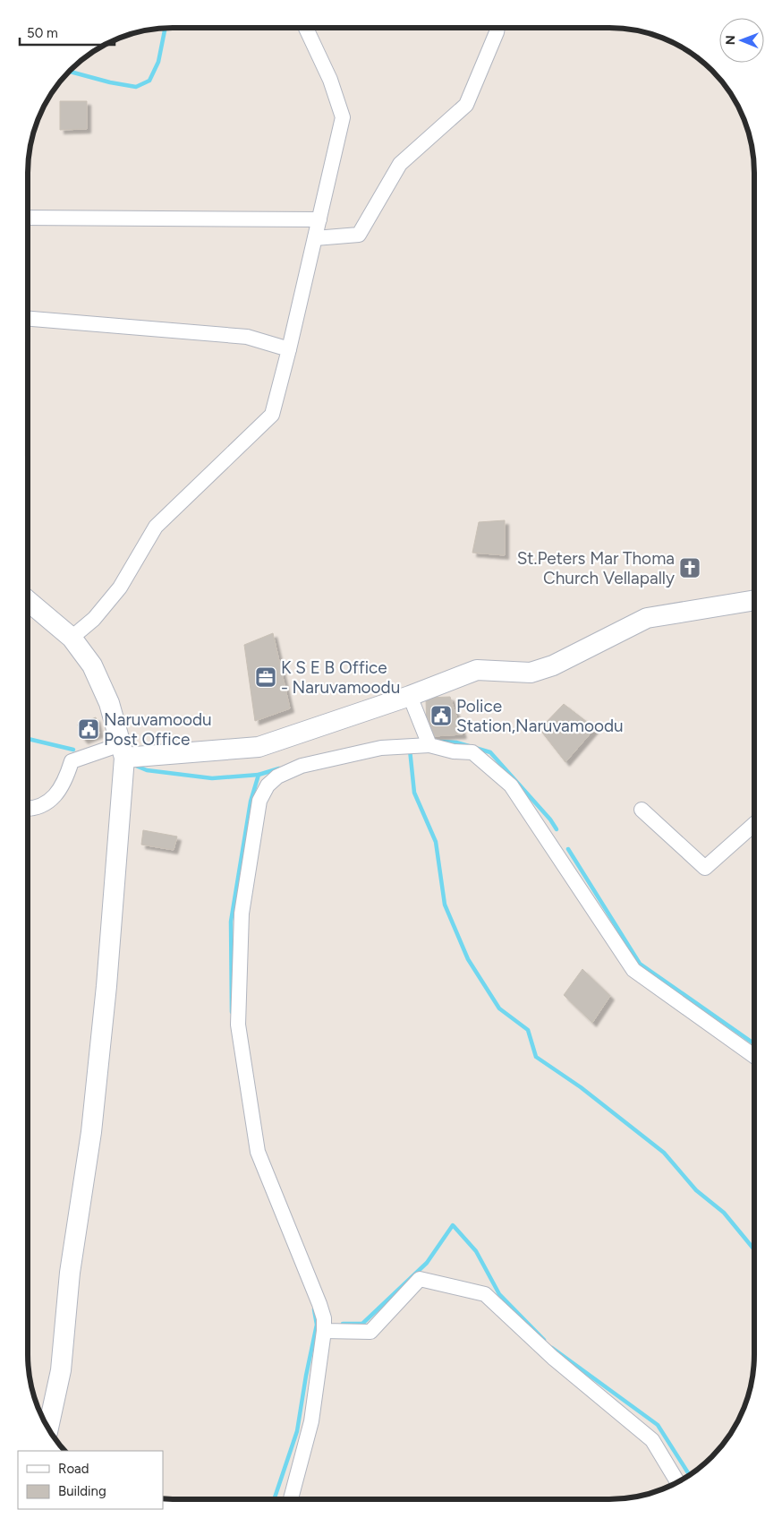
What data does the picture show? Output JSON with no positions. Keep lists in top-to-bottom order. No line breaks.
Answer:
{"places":{"church":["St.Peters Mar Thoma Church Vellapally"],"office":["K S E B Office - Naruvamoodu"],"public building":["Police Station,Naruvamoodu","Naruvamoodu Post Office"]},"legend":["Road","Building"],"scale_bar":"50 m","north":"left"}
